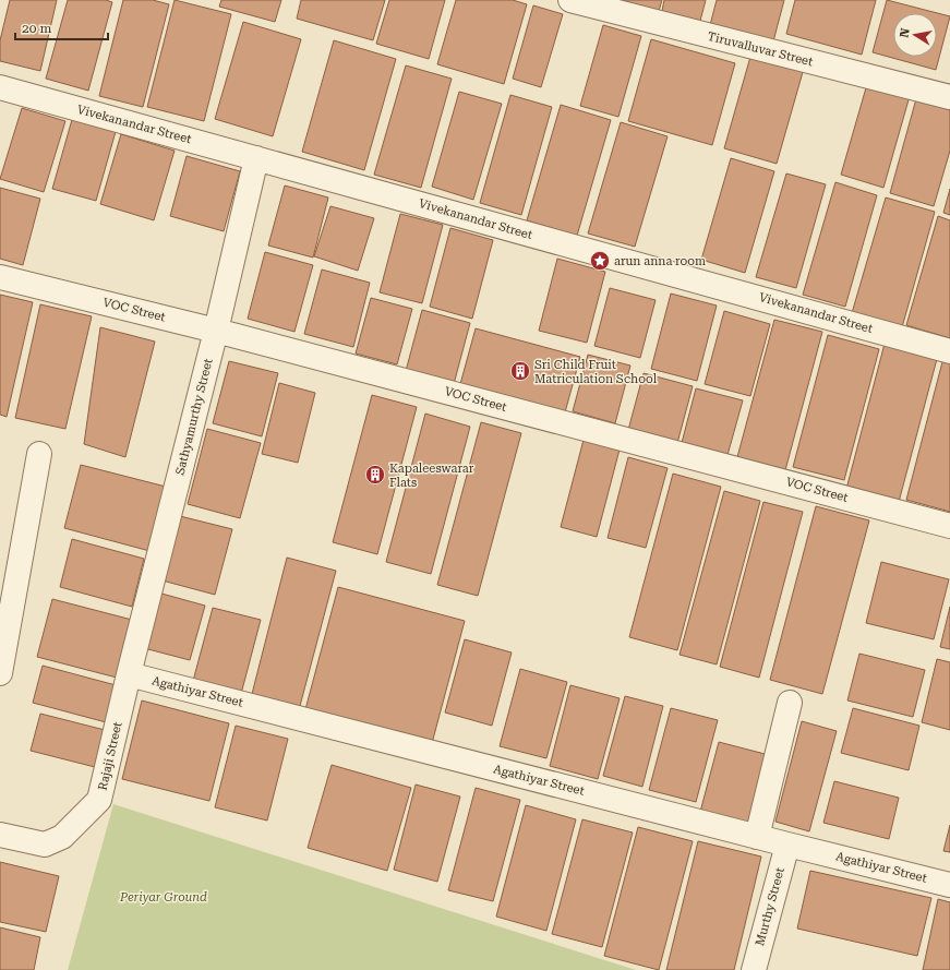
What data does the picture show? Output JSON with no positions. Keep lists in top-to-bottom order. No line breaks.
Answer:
{"streets":{"street":["Tiruvalluvar Street","Vivekanandar Street","VOC Street","Sathyamurthy Street","Agathiyar Street","Rajaji Street","Murthy Street"]},"crossings":[["Vivekanandar Street","Sathyamurthy Street"],["VOC Street","Sathyamurthy Street"],["Sathyamurthy Street","Agathiyar Street"],["Sathyamurthy Street","Rajaji Street"],["Agathiyar Street","Rajaji Street"],["Agathiyar Street","Murthy Street"]],"parks":["Periyar Ground"],"places":{"place":["arun anna room"],"building":["Sri Child Fruit Matriculation School","Kapaleeswarar Flats"]},"scale_bar":"20 m","north":"left"}
